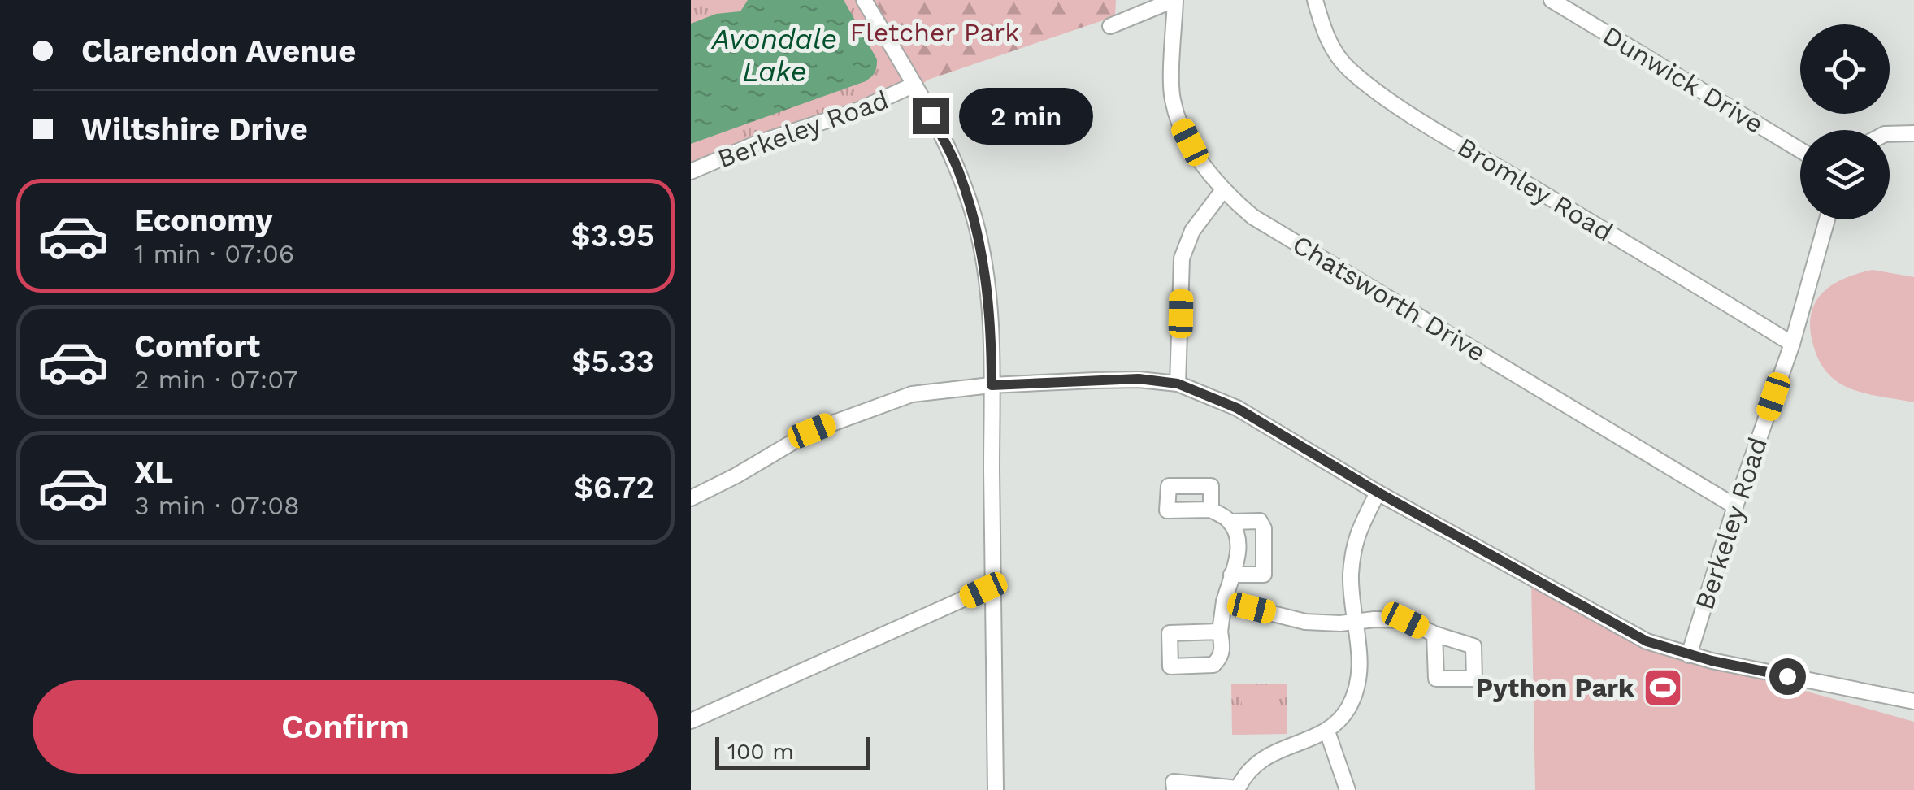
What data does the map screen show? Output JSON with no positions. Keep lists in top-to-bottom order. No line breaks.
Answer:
{"streets":{"street":["Dunwick Drive","Berkeley Road","Bromley Road","Chatsworth Drive"]},"crossings":[["Berkeley Road","Bromley Road"],["Berkeley Road","Chatsworth Drive"]],"water":["Avondale Lake"],"parks":["Fletcher Park"],"places":{"sports":["Python Park"]},"scale_bar":"100 m","page":{"banner":["Clarendon Avenue","Wiltshire Drive"],"bubble":"2 min","list":[{"name":"Economy","note":"1 min · 07:06","value":"$3.95"},{"name":"Comfort","note":"2 min · 07:07","value":"$5.33"},{"name":"XL","note":"3 min · 07:08","value":"$6.72"}],"buttons":"Confirm","scale":"100 m"}}
